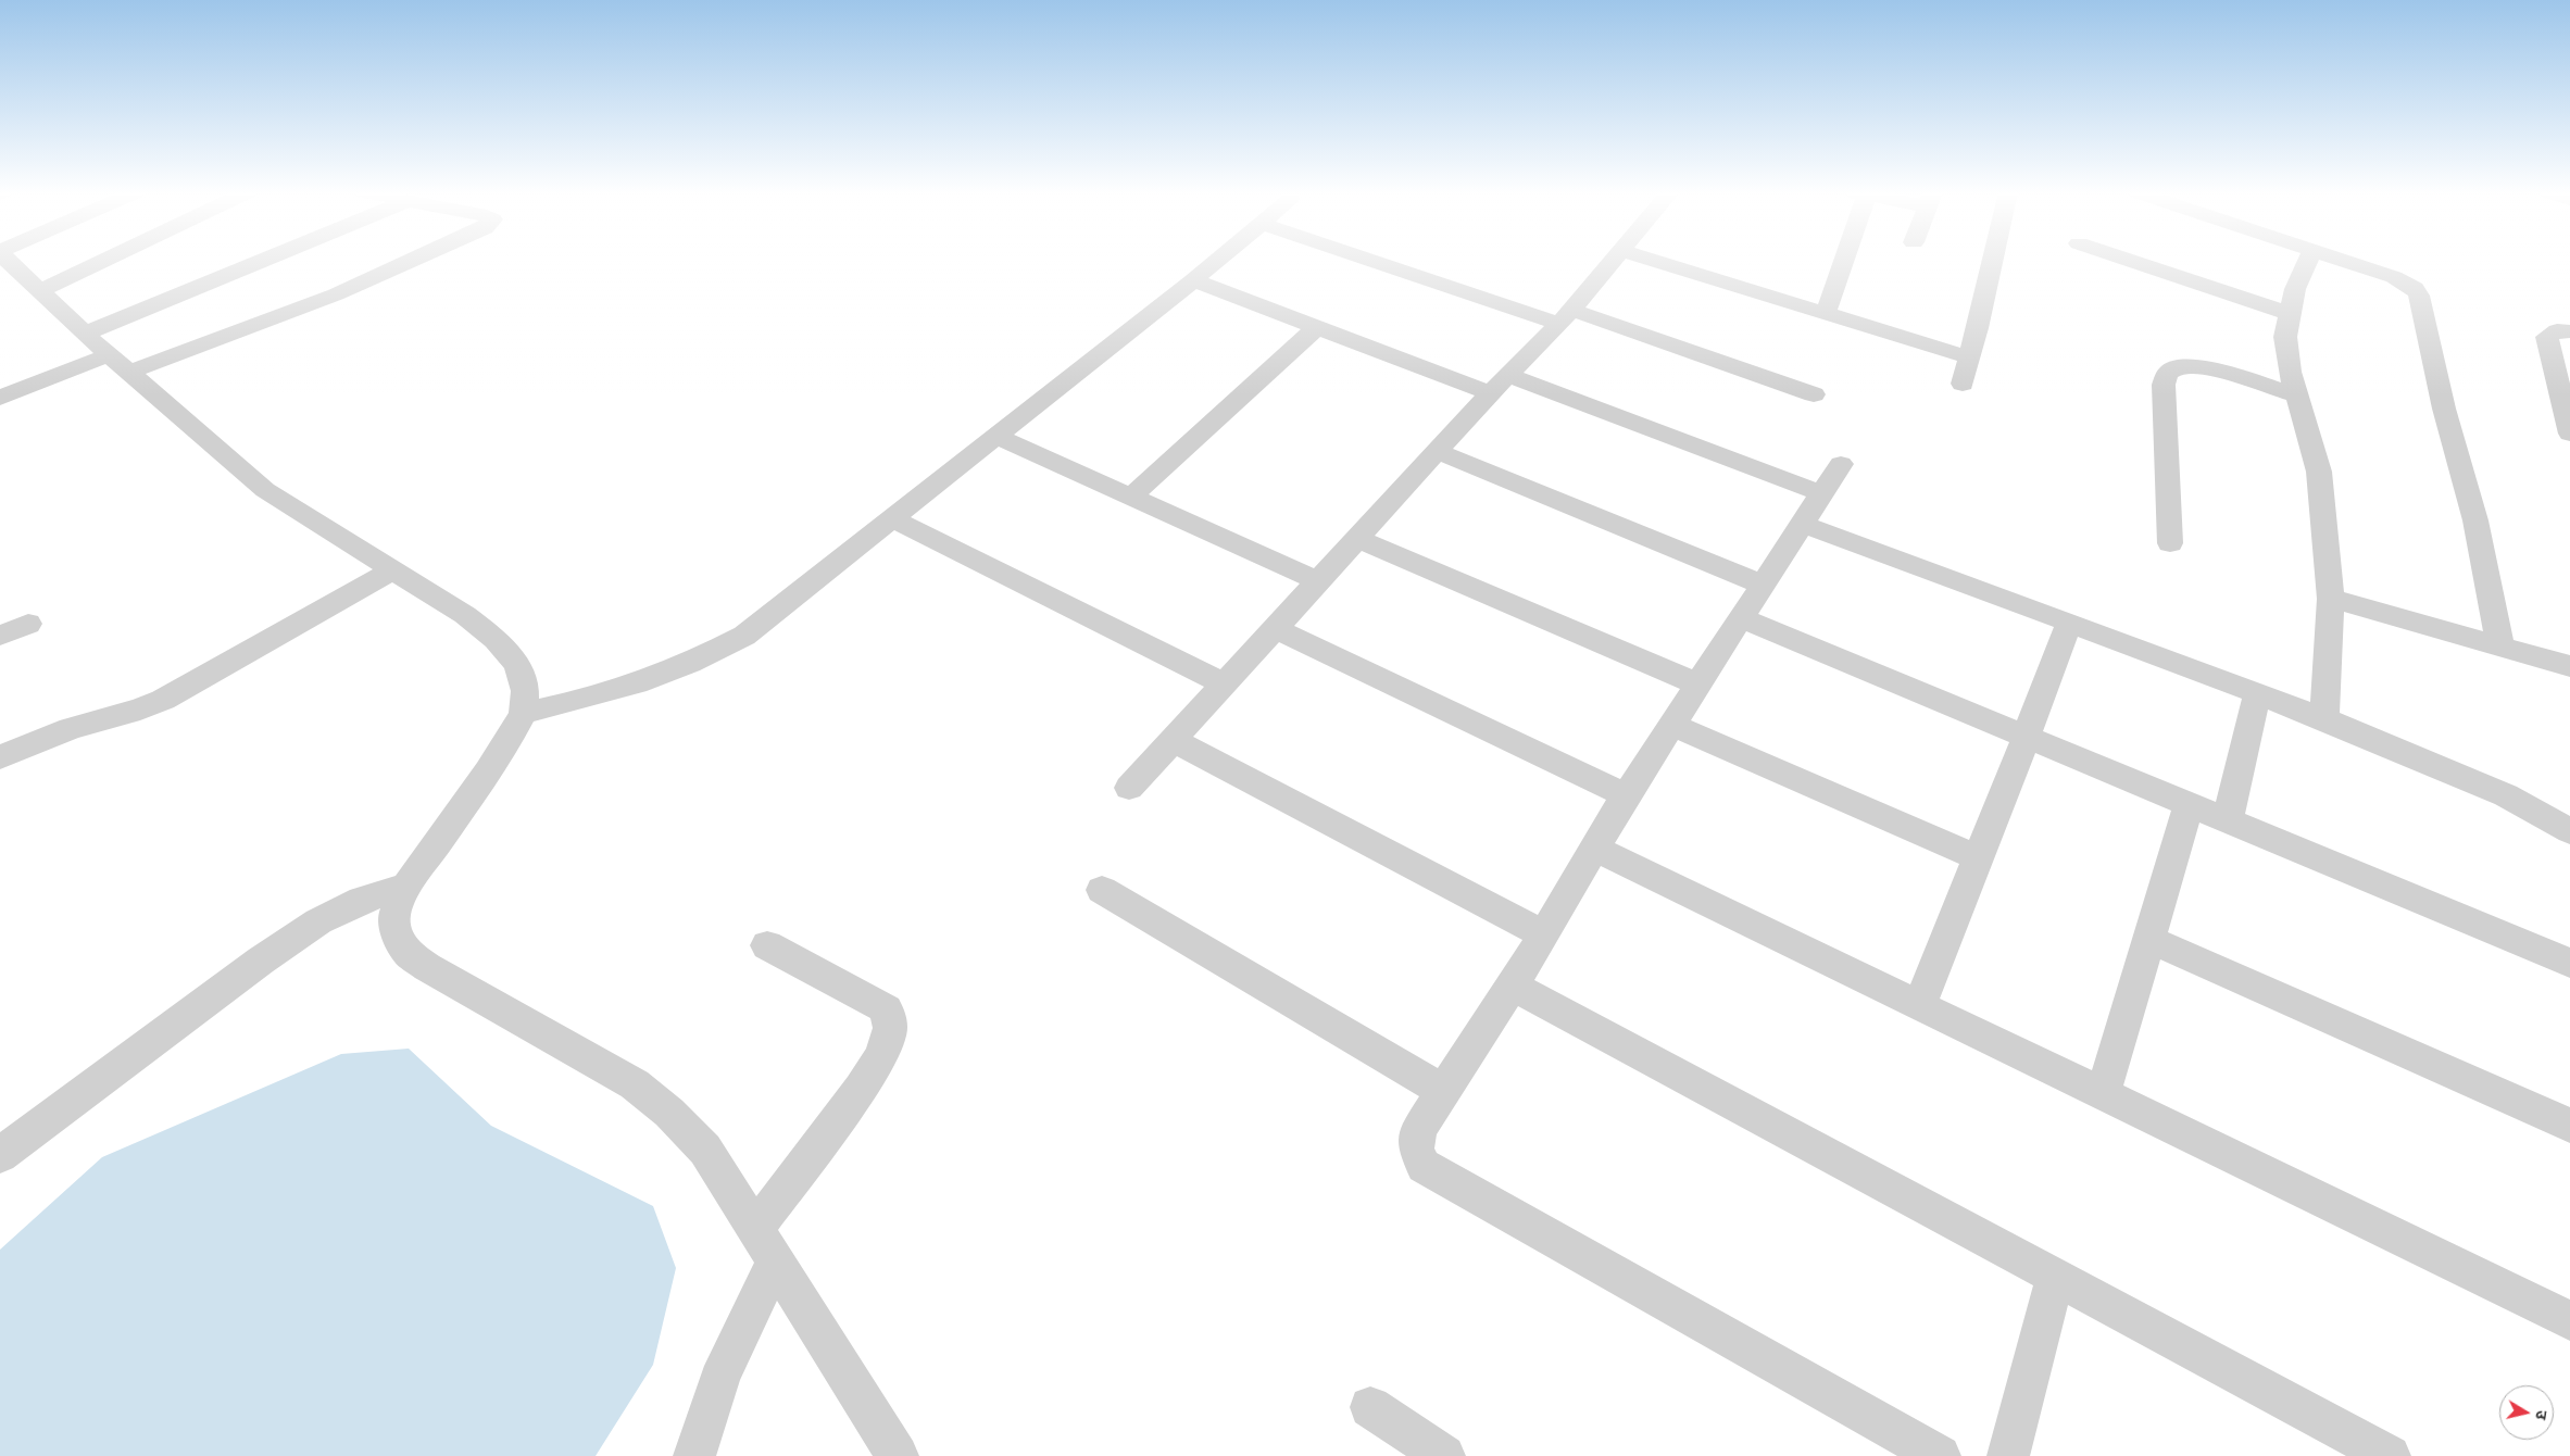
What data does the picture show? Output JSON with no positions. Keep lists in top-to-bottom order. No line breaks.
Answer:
{"north":"right"}
